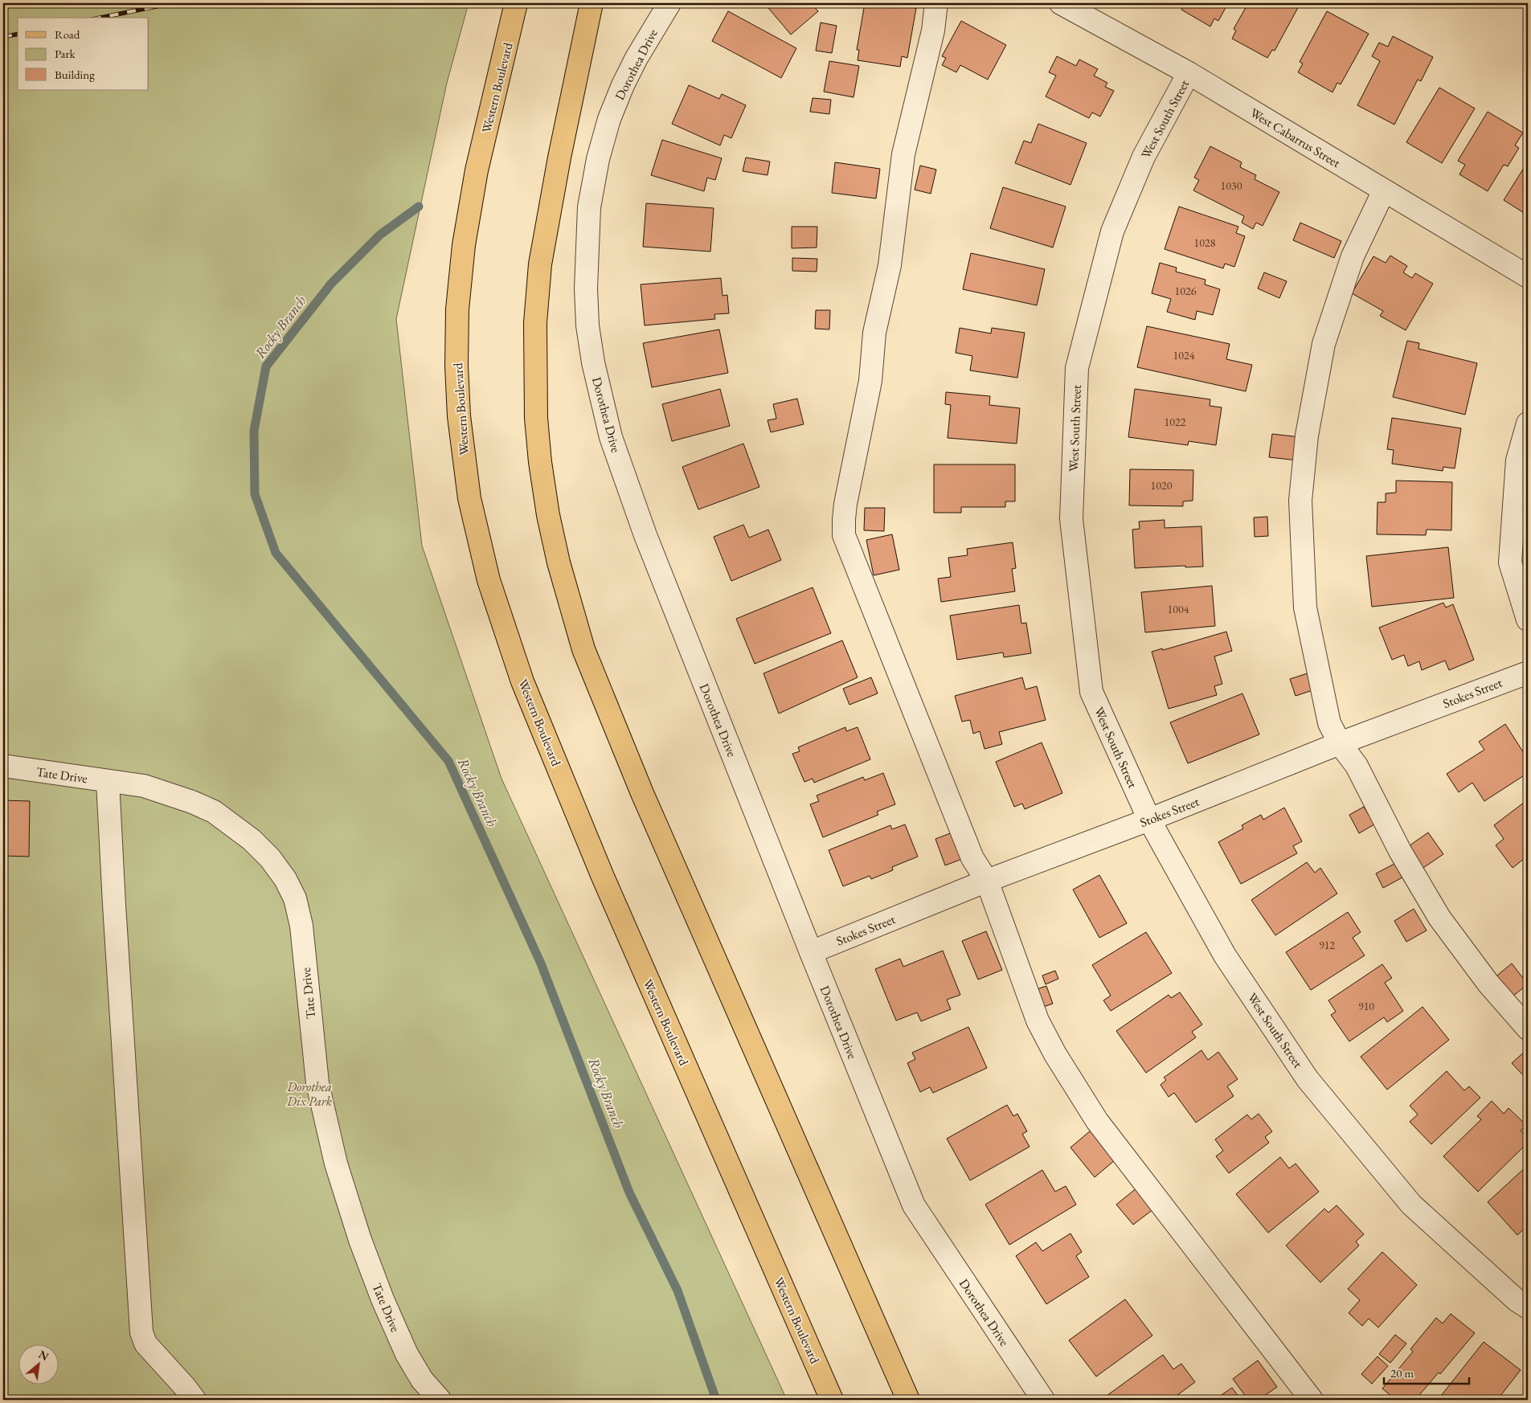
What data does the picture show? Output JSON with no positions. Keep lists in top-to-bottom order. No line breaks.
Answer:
{"streets":{"main road":["Western Boulevard"],"street":["Dorothea Drive","West South Street","West Cabarrus Street","Stokes Street","Tate Drive"]},"crossings":[["Dorothea Drive","Stokes Street"],["West South Street","West Cabarrus Street"],["West South Street","Stokes Street"]],"water":["Rocky Branch"],"parks":["Dorothea Dix Park"],"house_numbers":["1030","1028","1026","1024","1022","1020","1004","912","910"],"legend":["Road","Park","Building"],"scale_bar":"20 m","north":"top right"}
